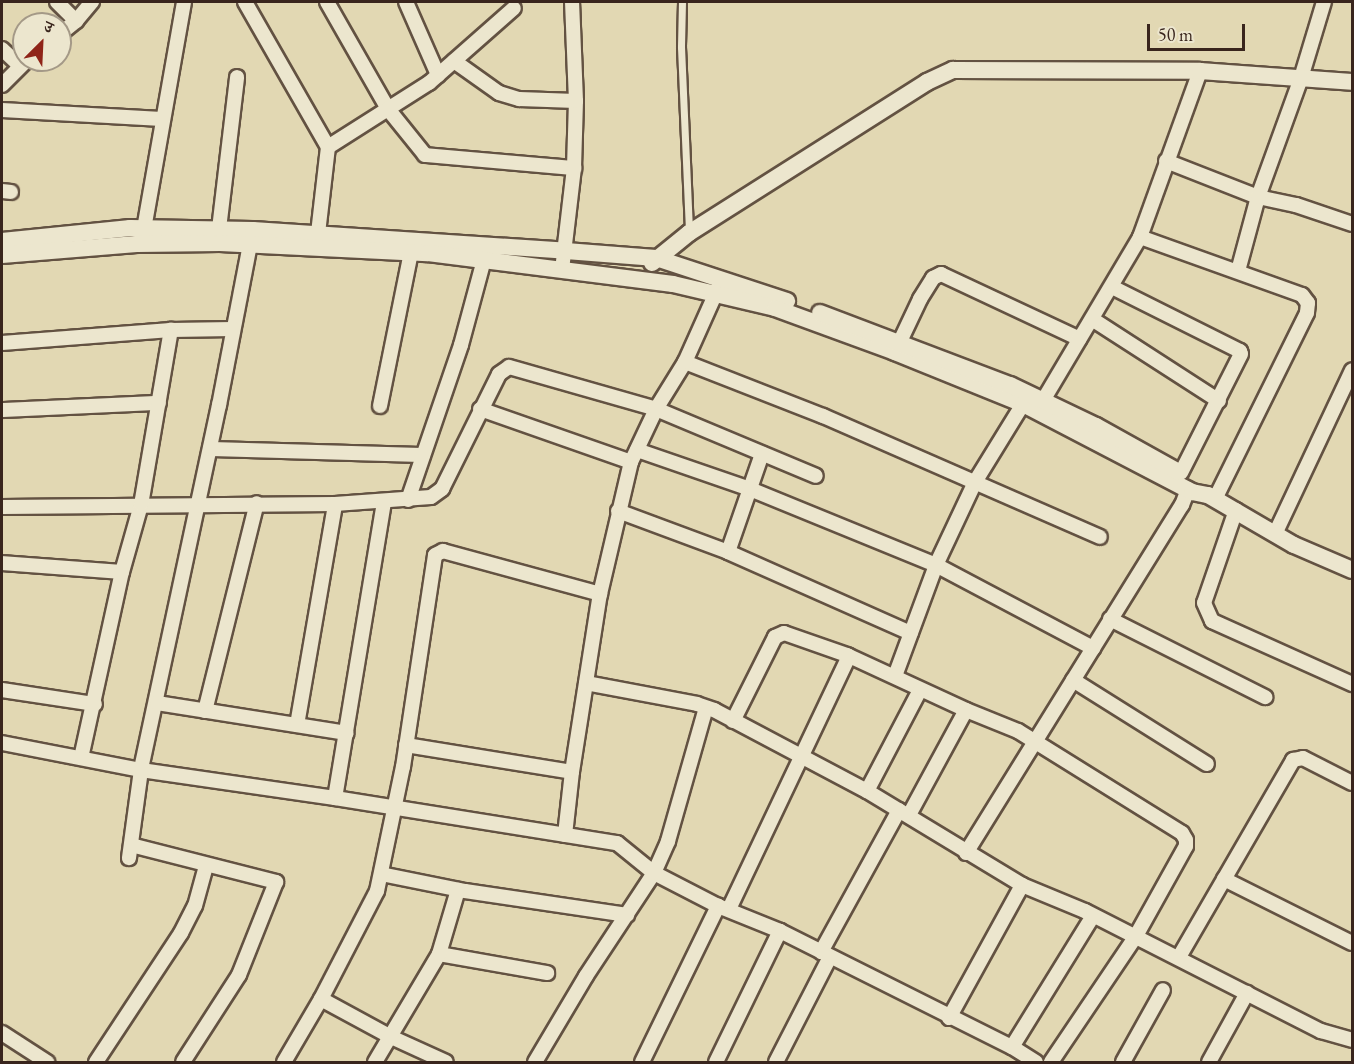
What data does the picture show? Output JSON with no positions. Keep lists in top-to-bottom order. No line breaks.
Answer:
{"scale_bar":"50 m","north":"top right"}
